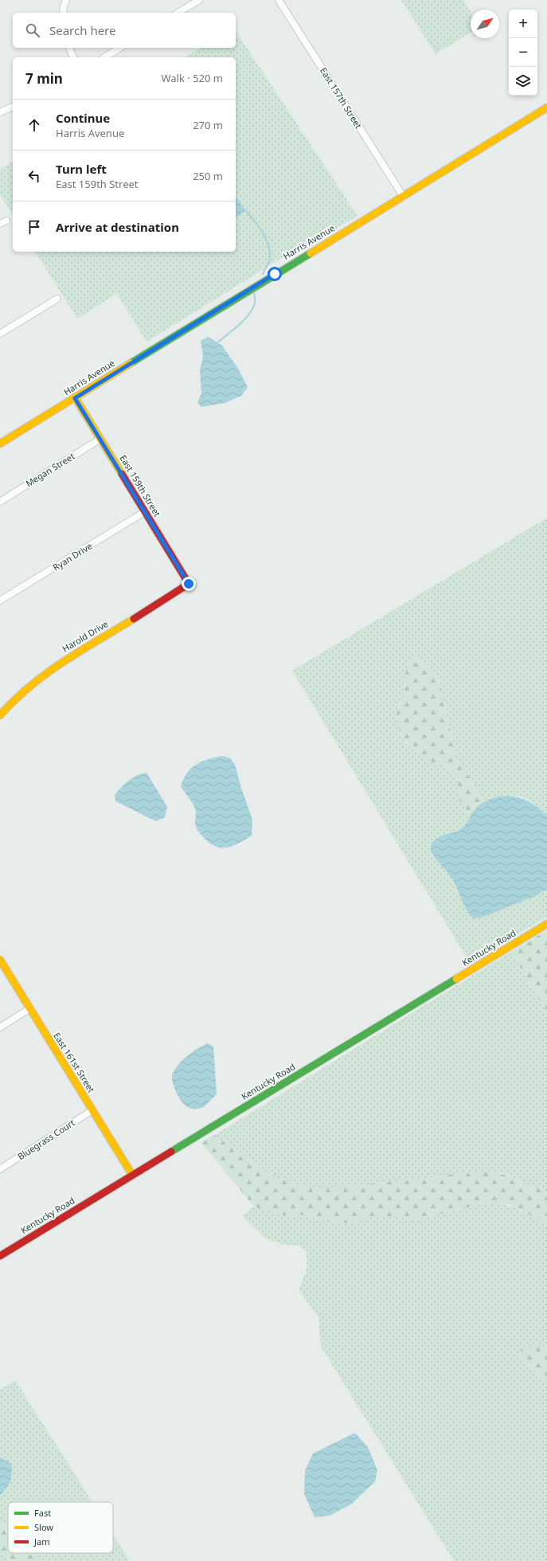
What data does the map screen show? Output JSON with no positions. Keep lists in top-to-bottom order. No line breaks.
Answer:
{"streets":{"street":["East 157th Street","Harris Avenue","Megan Street","East 159th Street","Ryan Drive","Harold Drive","Kentucky Road","East 161st Street","Bluegrass Court"]},"crossings":[["East 157th Street","Harris Avenue"],["Harris Avenue","East 159th Street"],["Megan Street","East 159th Street"],["East 159th Street","Ryan Drive"],["East 159th Street","Harold Drive"],["Kentucky Road","East 161st Street"],["East 161st Street","Bluegrass Court"]],"legend":["Fast","Slow","Jam"],"north":"top right","page":{"map_buttons":["+","−"],"search":"Search here","heading":["7 min","Walk · 520 m"],"list":[["Continue","Harris Avenue","270 m"],["Turn left","East 159th Street","250 m"],"Arrive at destination"]}}
